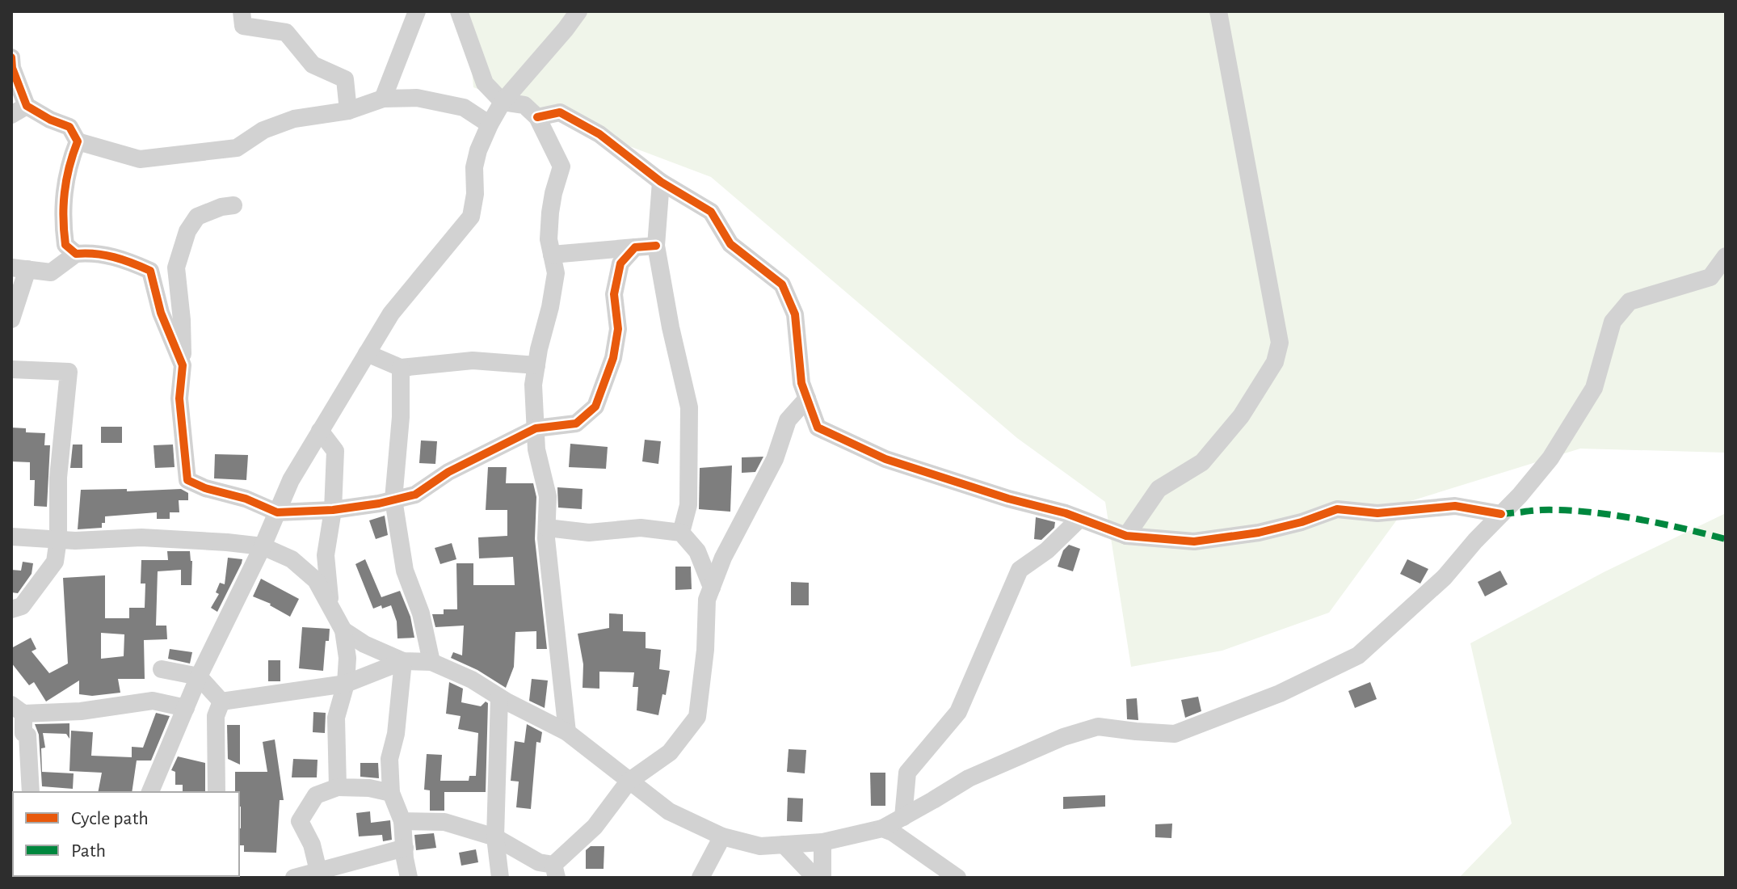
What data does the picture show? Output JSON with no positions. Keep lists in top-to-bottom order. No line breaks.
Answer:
{"legend":["Cycle path","Path"]}
